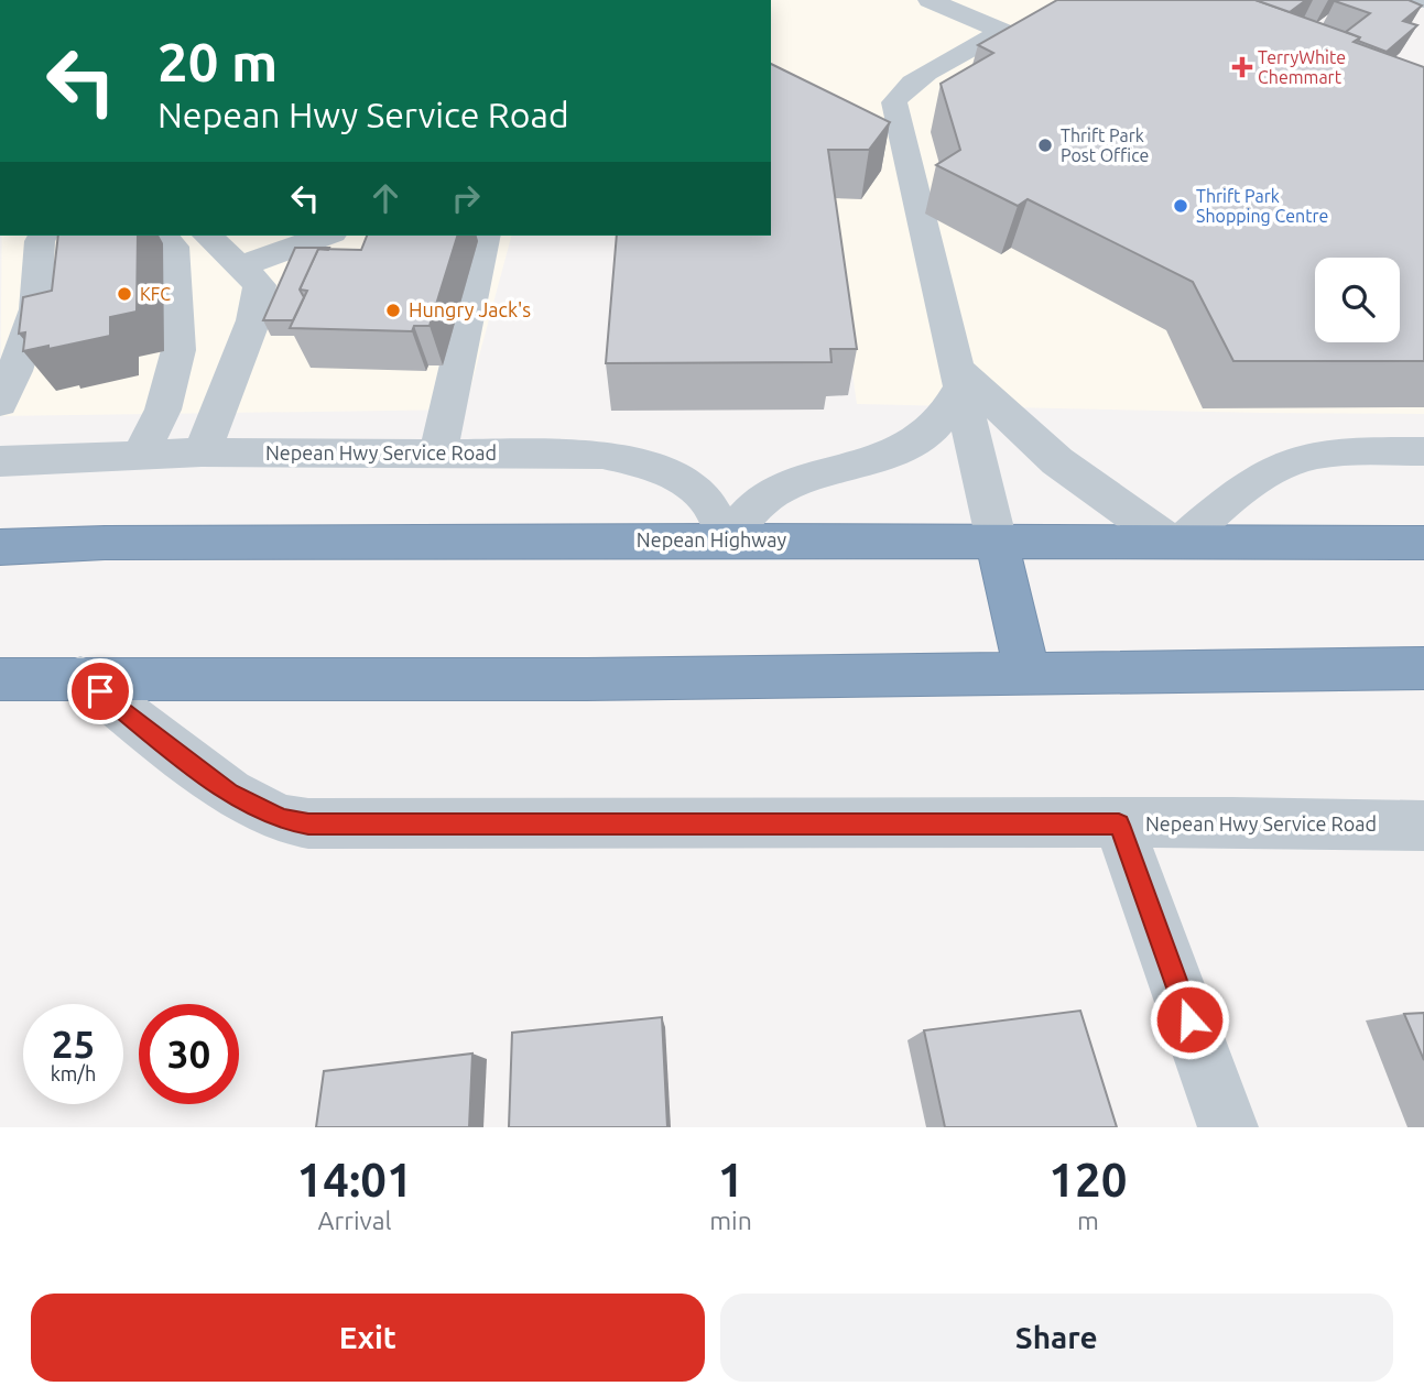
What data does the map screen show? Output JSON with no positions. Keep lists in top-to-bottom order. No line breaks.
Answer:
{"streets":{"highway":["Nepean Highway"],"street":["Nepean Hwy Service Road"]},"crossings":[["Nepean Hwy Service Road","Nepean Highway"]],"places":{"health":["TerryWhite Chemmart"],"other":["Thrift Park Post Office","Thrift Park Shopping Centre","KFC","Hungry Jack's"]},"page":{"turn":["20 m","Nepean Hwy Service Road"],"speed":"25 km/h","limit":"30","eta":["14:01","Arrival","1","min","120","m"],"buttons":["Exit","Share"]}}
